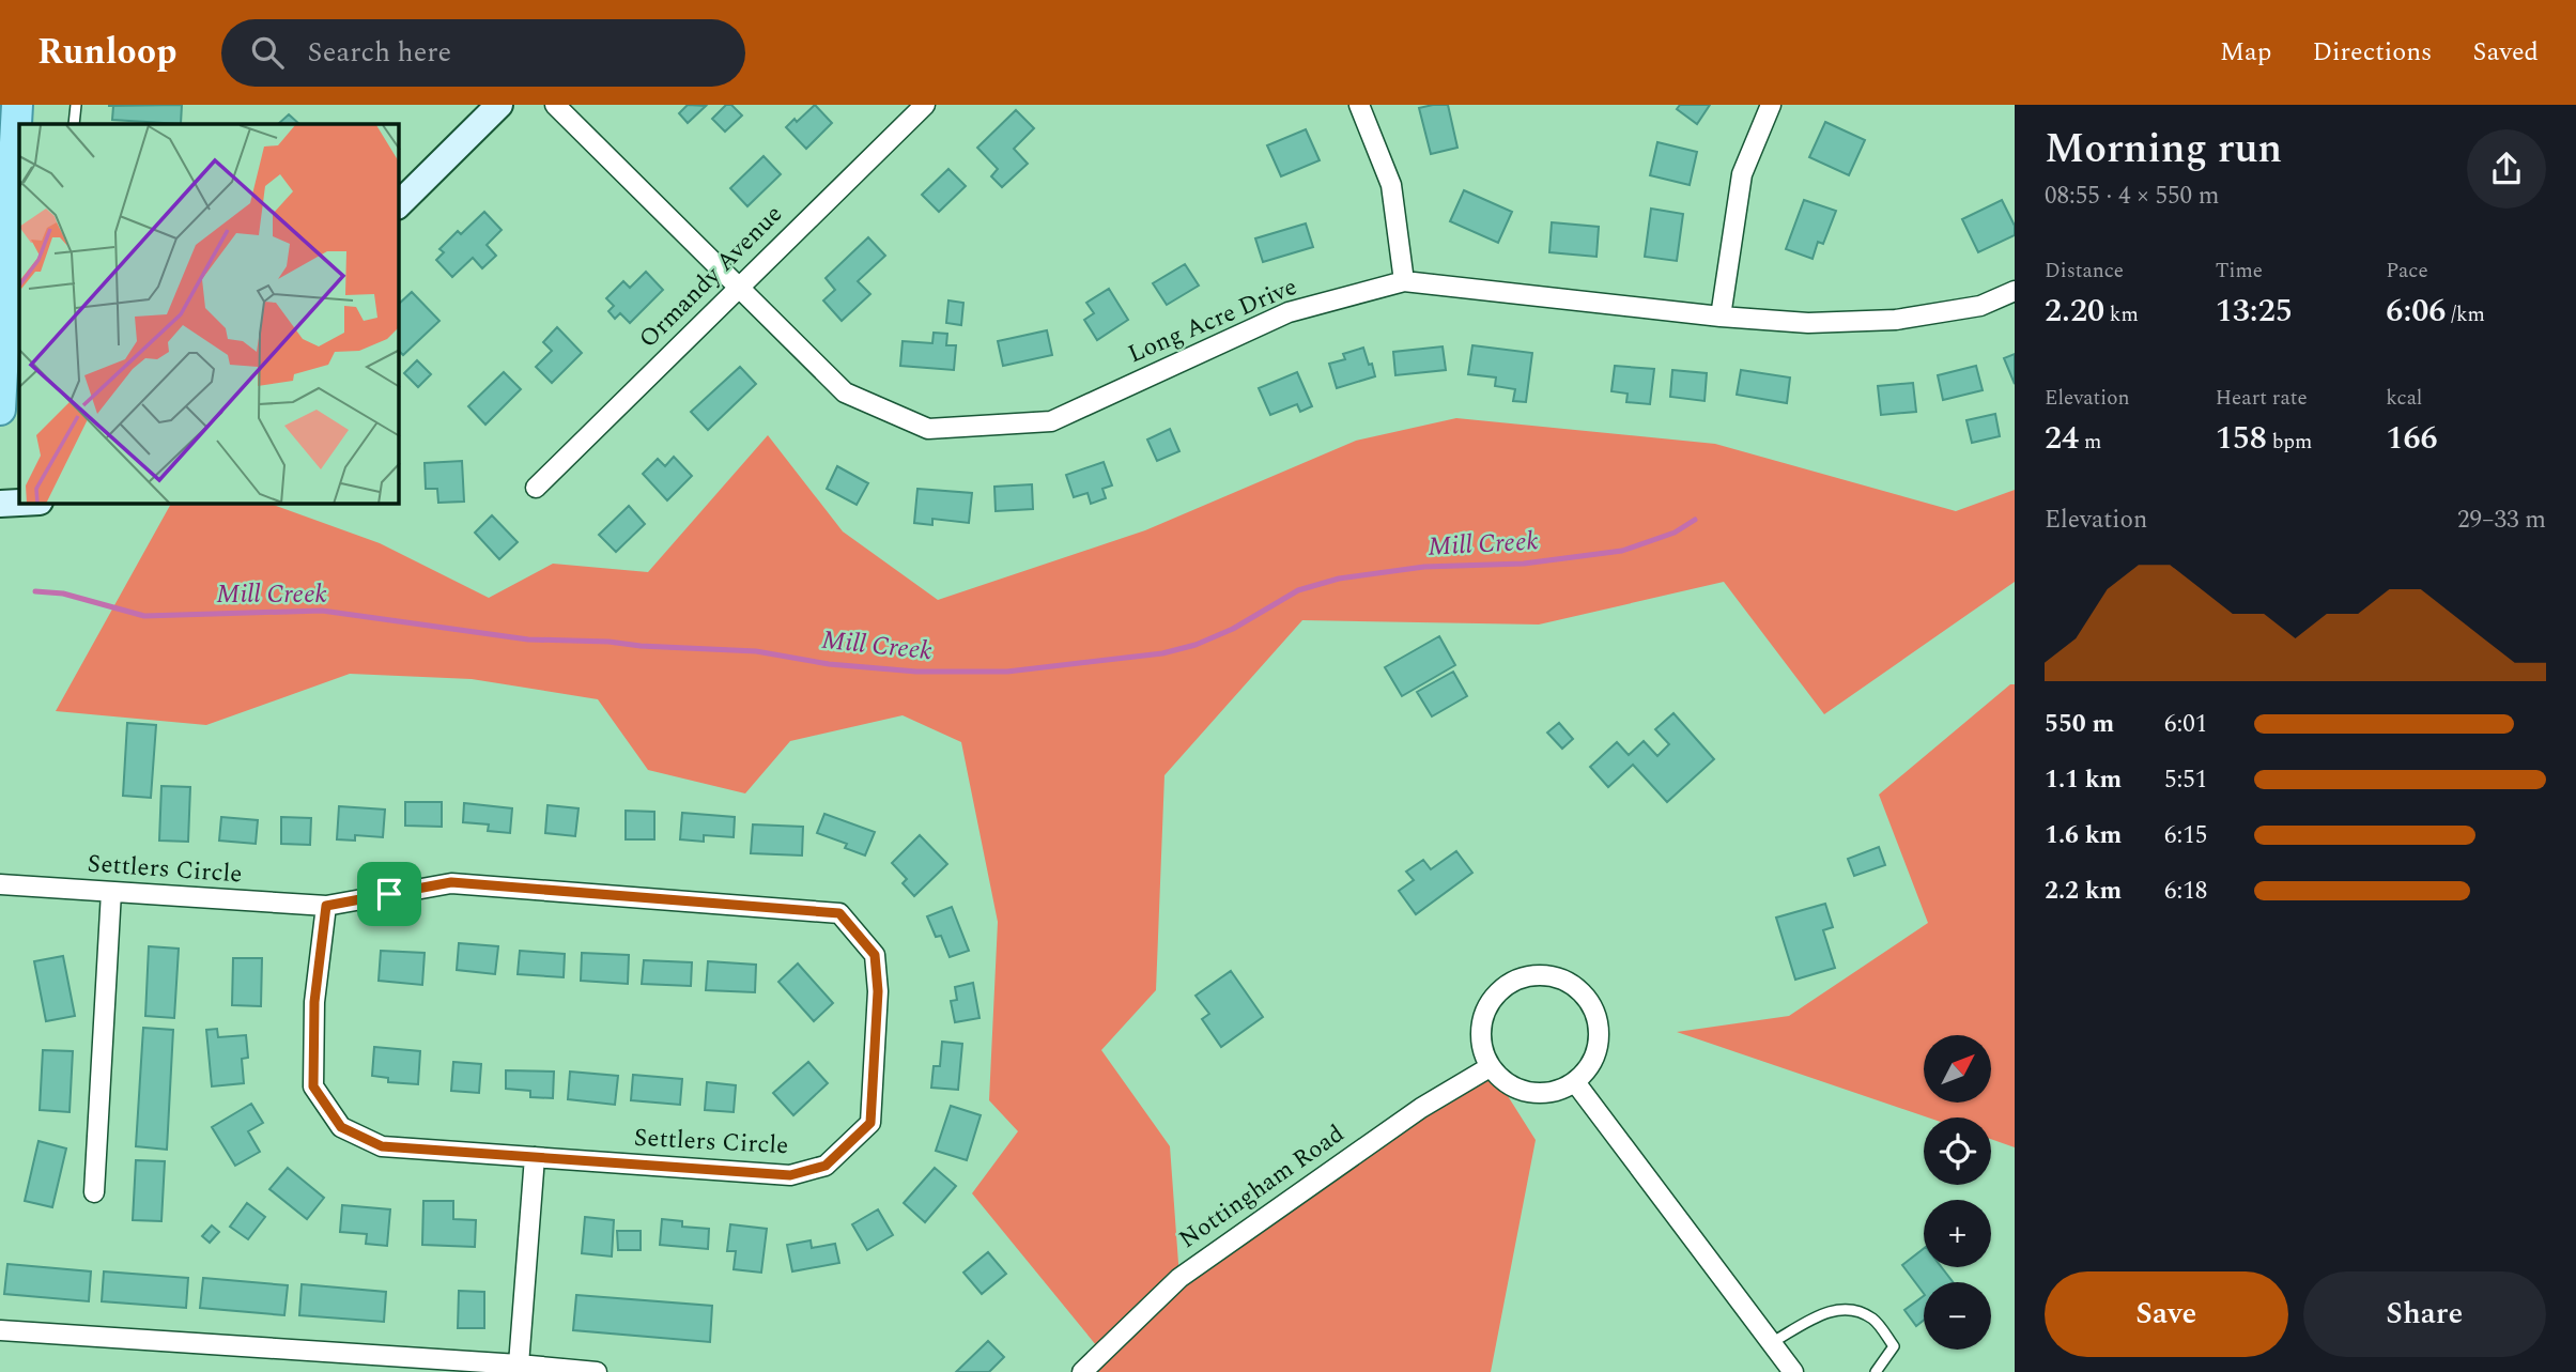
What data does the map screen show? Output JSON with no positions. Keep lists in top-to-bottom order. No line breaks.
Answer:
{"streets":{"street":["Ormandy Avenue","Long Acre Drive","Settlers Circle","Nottingham Road"]},"crossings":[["Ormandy Avenue","Long Acre Drive"]],"water":["Mill Creek"],"north":"top right","page":{"header":"Runloop","search":"Search here","nav":["Map","Directions","Saved"],"heading":["Morning run","08:55 · 4 × 550 m"],"stats":[["Distance","2.20 km"],["Time","13:25"],["Pace","6:06 /km"],["Elevation","24 m"],["Heart rate","158 bpm"],["kcal","166"]],"chart":["Elevation","29–33 m"],"list":[{"name":"550 m","note":"6:01"},{"name":"1.1 km","note":"5:51"},{"name":"1.6 km","note":"6:15"},{"name":"2.2 km","note":"6:18"}],"map_buttons":["+","−"],"buttons":["Save","Share"]}}
